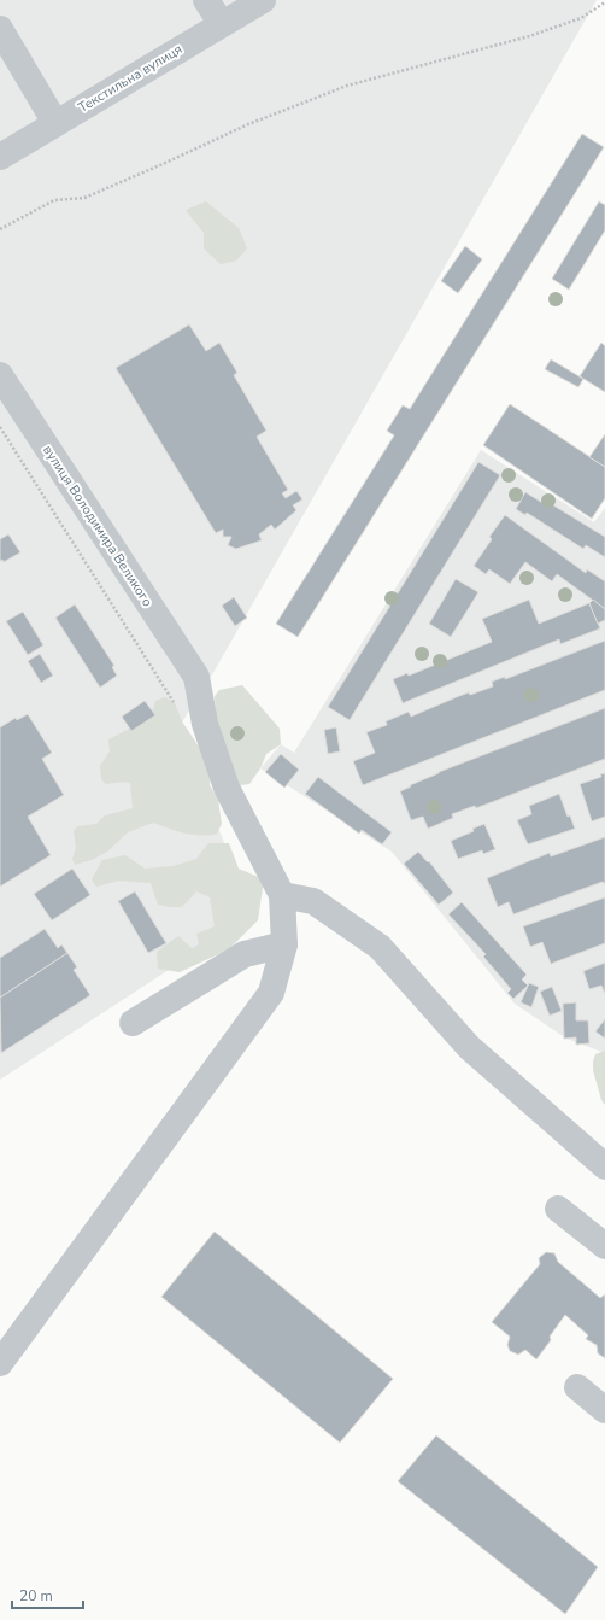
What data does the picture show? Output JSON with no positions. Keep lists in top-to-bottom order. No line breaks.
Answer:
{"streets":{"street":["Текстильна вулиця","вулиця Володимира Великого"]},"scale_bar":"20 m"}
